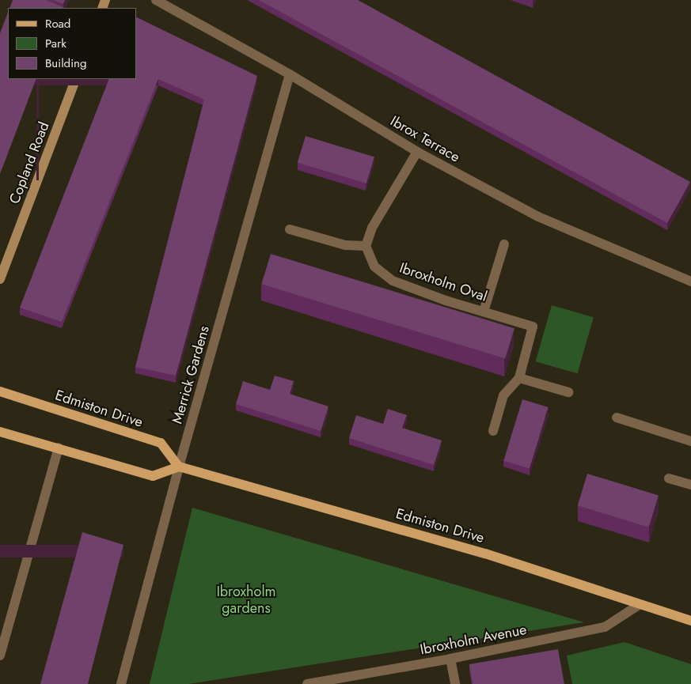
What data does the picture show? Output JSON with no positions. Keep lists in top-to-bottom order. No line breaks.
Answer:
{"streets":{"main road":["Edmiston Drive"],"street":["Ibrox Terrace","Copland Road","Ibroxholm Oval","Merrick Gardens","Ibroxholm Avenue"]},"crossings":[["Ibrox Terrace","Merrick Gardens"],["Merrick Gardens","Edmiston Drive"],["Edmiston Drive","Ibroxholm Avenue"]],"parks":["Ibroxholm gardens"],"legend":["Road","Park","Building"]}
